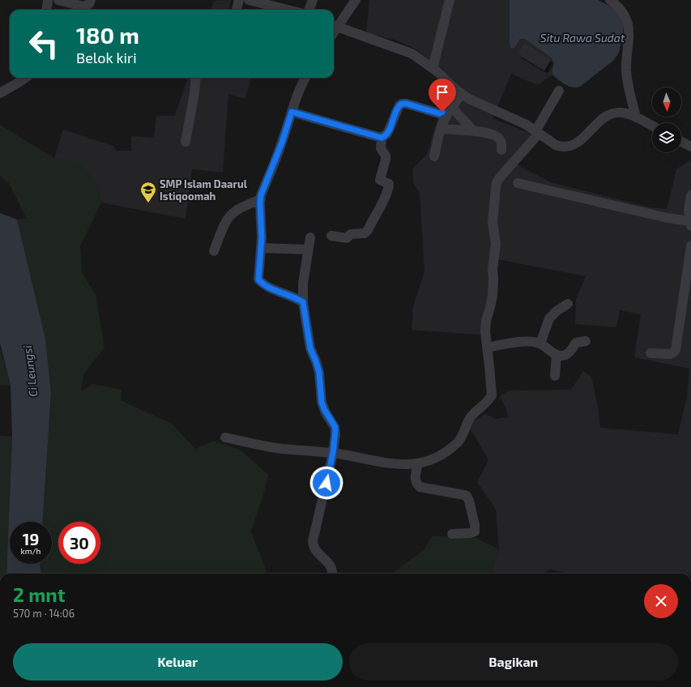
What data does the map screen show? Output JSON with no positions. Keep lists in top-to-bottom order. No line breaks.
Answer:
{"water":["Situ Rawa Sudat","Ci Leungsi"],"places":{"school or university":["SMP Islam Daarul Istiqoomah"]},"north":"bottom","page":{"turn":["180 m","Belok kiri"],"speed":"19 km/h","limit":"30","heading":["2 mnt","570 m · 14:06"],"buttons":["Keluar","Bagikan"]}}
